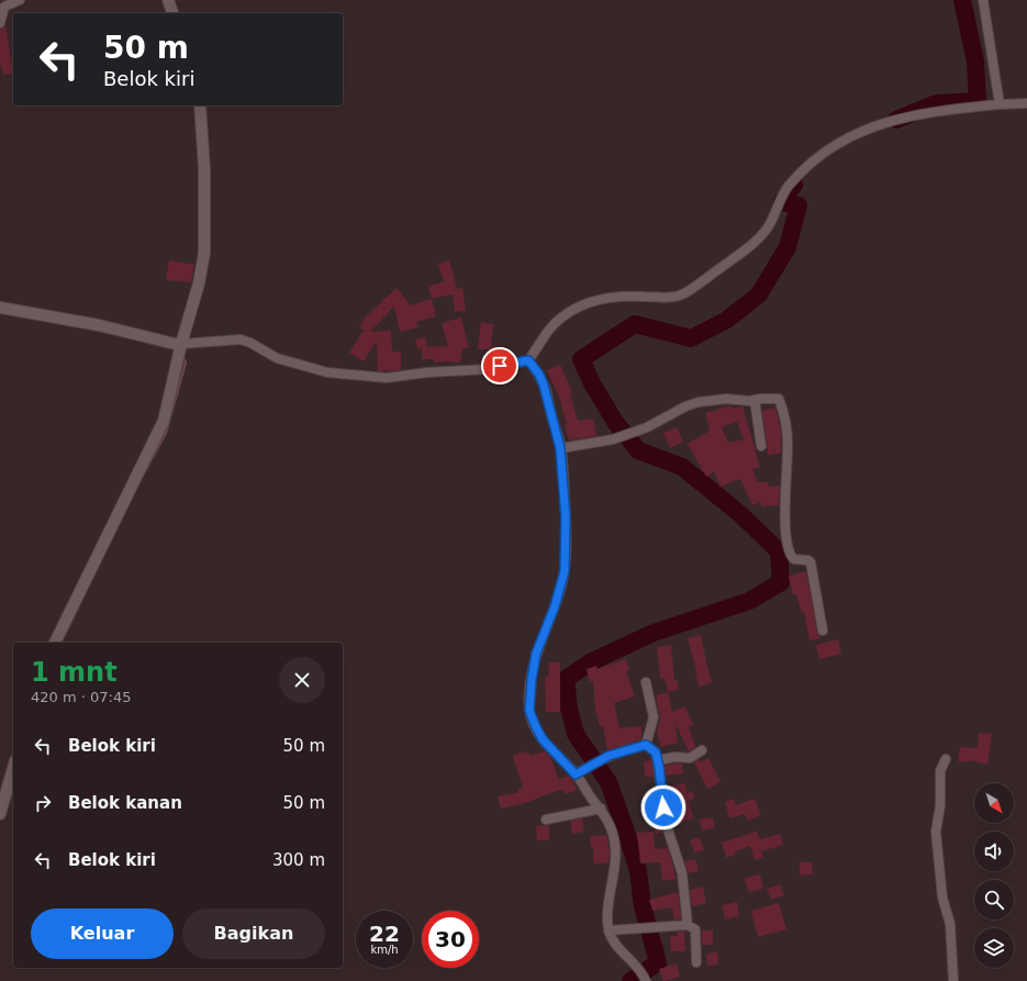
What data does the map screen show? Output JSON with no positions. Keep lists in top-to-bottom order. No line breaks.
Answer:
{"north":"bottom right","page":{"turn":["50 m","Belok kiri"],"heading":["1 mnt","420 m · 07:45"],"list":[{"name":"Belok kiri","value":"50 m"},{"name":"Belok kanan","value":"50 m"},{"name":"Belok kiri","value":"300 m"}],"buttons":["Keluar","Bagikan"],"speed":"22 km/h","limit":"30"}}
